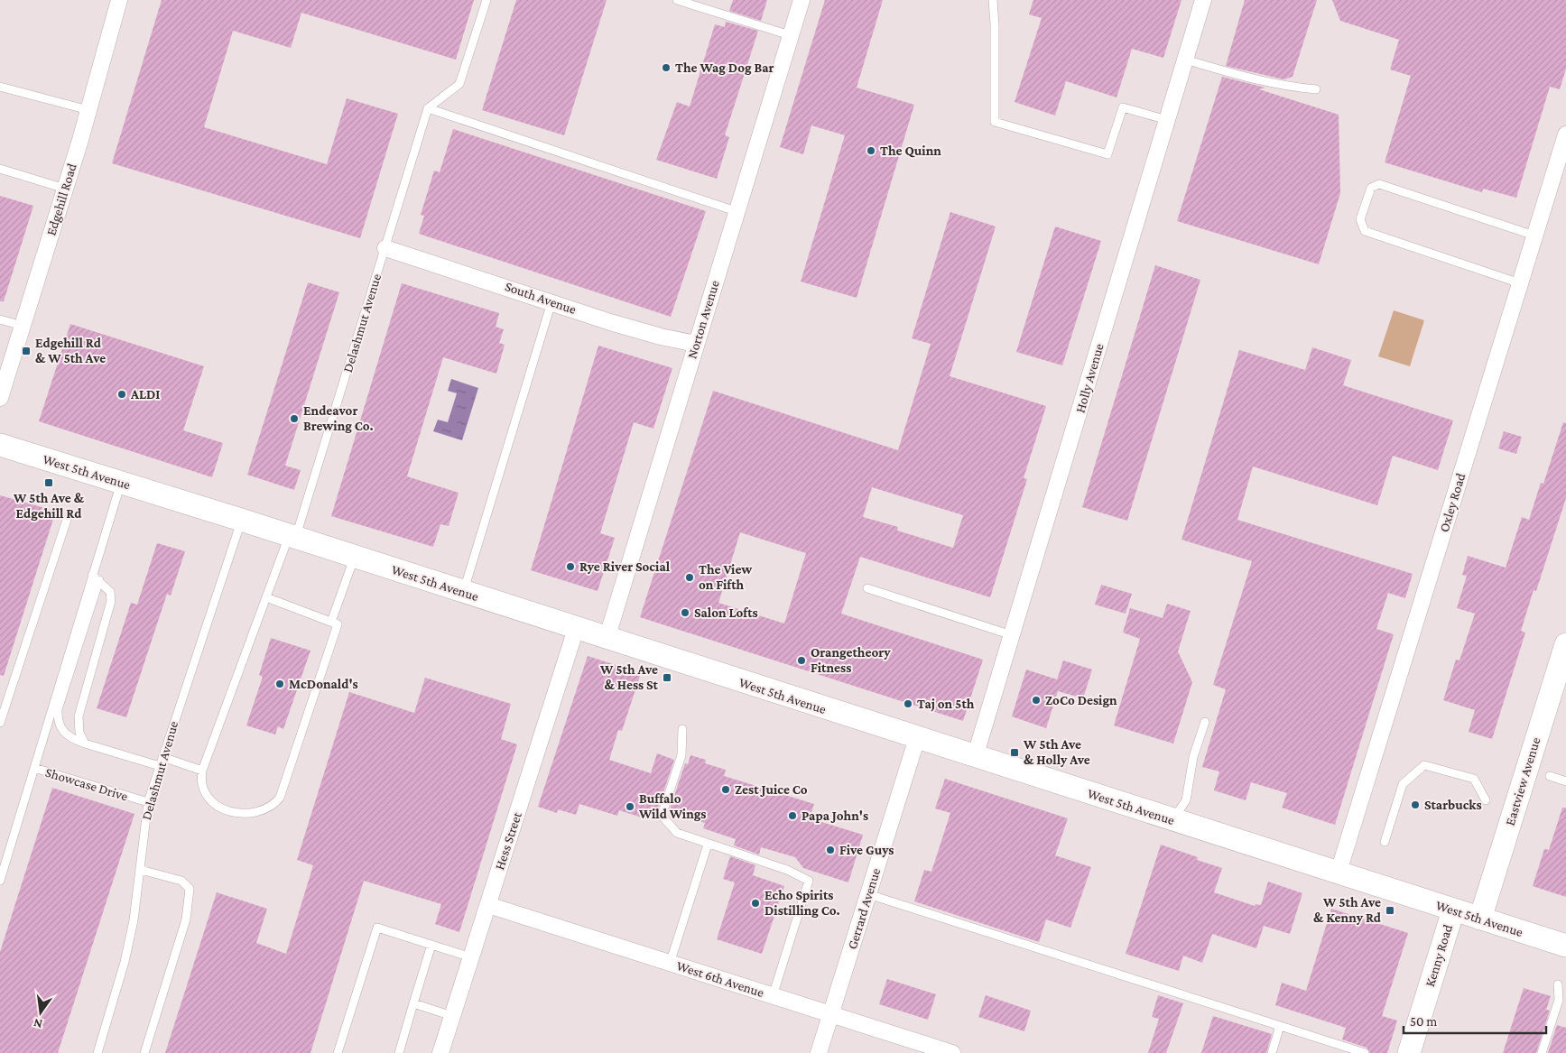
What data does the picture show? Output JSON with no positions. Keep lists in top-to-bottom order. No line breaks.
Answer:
{"streets":{"main road":["West 5th Avenue","Eastview Avenue","Kenny Road"],"street":["Edgehill Road","South Avenue","Norton Avenue","Holly Avenue","Oxley Road","Hess Street","Gerrard Avenue","West 6th Avenue"],"lane":["Delashmut Avenue","Showcase Drive"]},"crossings":[["South Avenue","Norton Avenue"],["South Avenue","Delashmut Avenue"],["Norton Avenue","West 5th Avenue"],["Delashmut Avenue","West 5th Avenue"],["Delashmut Avenue","Showcase Drive"],["Holly Avenue","West 5th Avenue"],["West 5th Avenue","Oxley Road"],["West 5th Avenue","Eastview Avenue"],["West 5th Avenue","Hess Street"],["West 5th Avenue","Gerrard Avenue"],["West 5th Avenue","Kenny Road"],["Hess Street","West 6th Avenue"],["Gerrard Avenue","West 6th Avenue"]],"places":{"other":["The Wag Dog Bar","The Quinn","ALDI","Endeavor Brewing Co.","Rye River Social","The View on Fifth","Salon Lofts","Orangetheory Fitness","McDonald's","ZoCo Design","Taj on 5th","Zest Juice Co","Starbucks","Buffalo Wild Wings","Papa John's","Five Guys","Echo Spirits Distilling Co."],"transit":["Edgehill Rd & W 5th Ave","W 5th Ave & Edgehill Rd","W 5th Ave & Hess St","W 5th Ave & Holly Ave","W 5th Ave & Kenny Rd"]},"scale_bar":"50 m","north":"bottom"}
